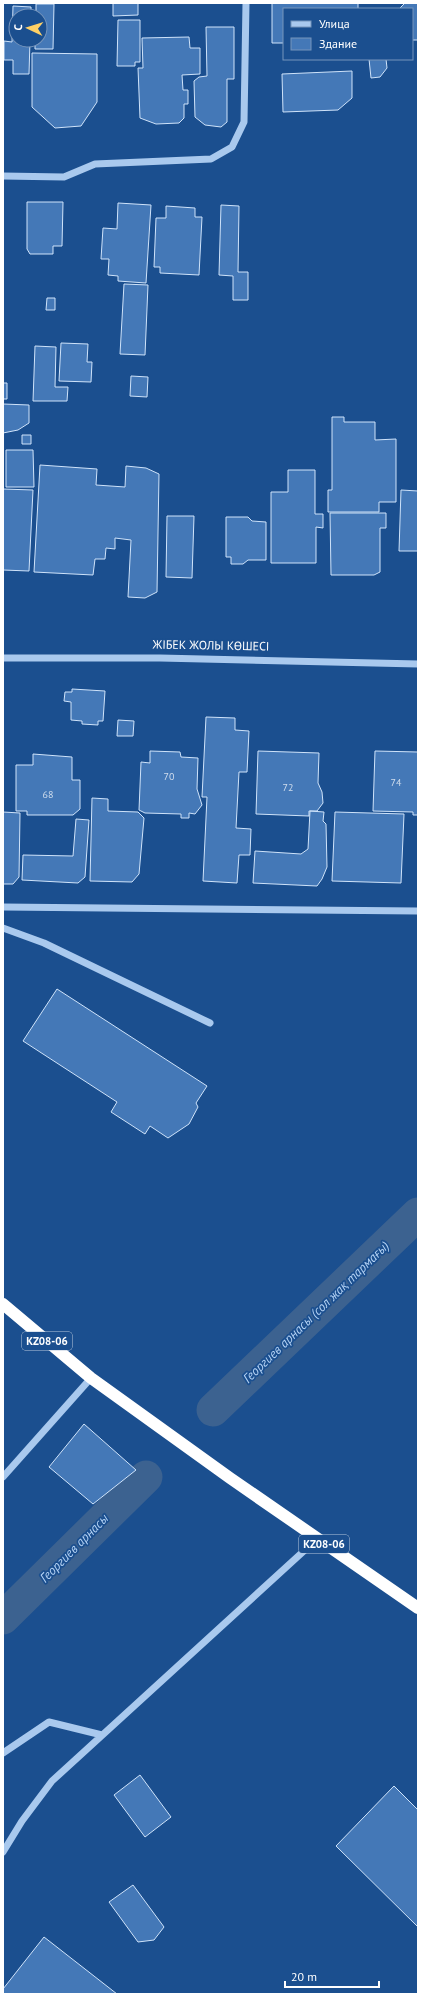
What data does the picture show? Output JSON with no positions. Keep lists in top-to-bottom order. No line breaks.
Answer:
{"streets":{"highway":["KZ08-06"],"street":["ЖІБЕК ЖОЛЫ КӨШЕСІ"]},"water":["Георгиев арнасы (сол жақ тармағы)","Георгиев арнасы"],"house_numbers":["70","74","72","68"],"legend":["Улица","Здание"],"scale_bar":"20 m","north":"left"}
